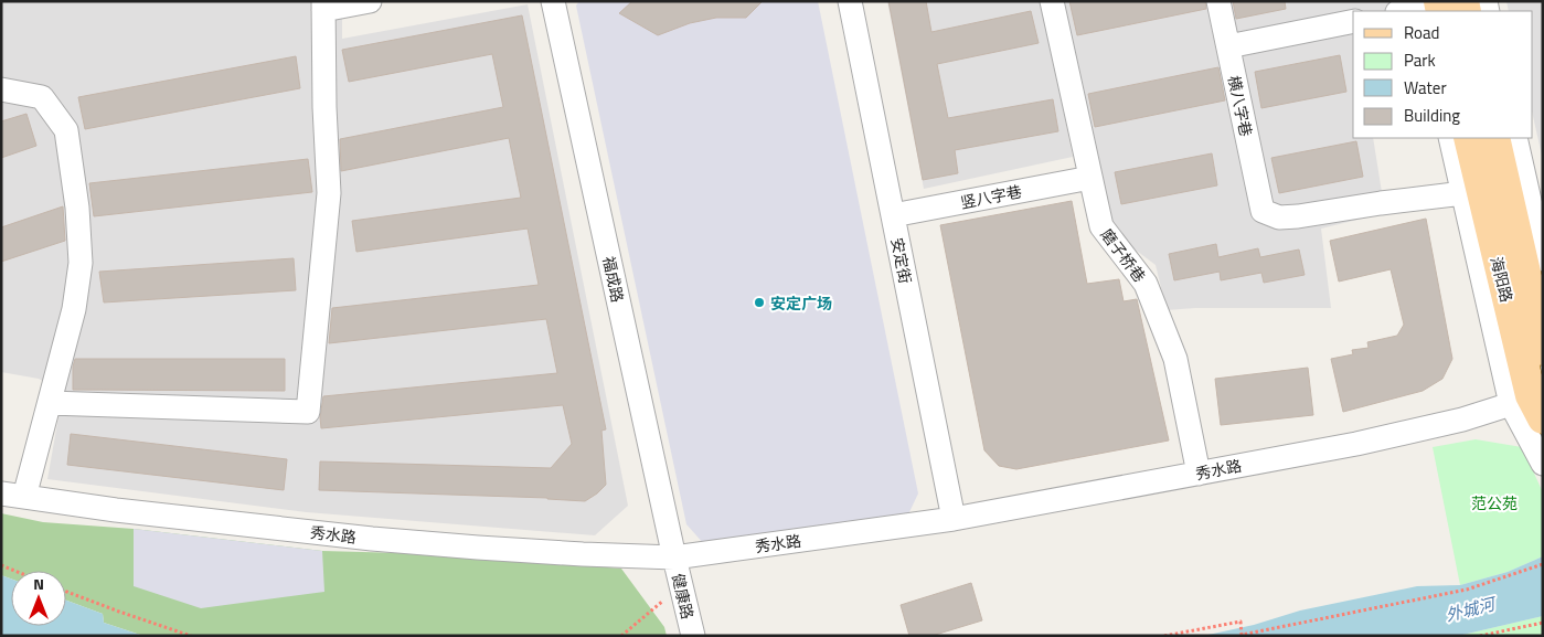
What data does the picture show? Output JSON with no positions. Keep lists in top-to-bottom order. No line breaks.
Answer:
{"streets":{"main road":["海阳路"],"street":["横八字巷","竖八字巷","磨子桥巷","安定街","福成路","秀水路","健康路"]},"crossings":[["竖八字巷","磨子桥巷"],["竖八字巷","安定街"],["磨子桥巷","秀水路"],["安定街","秀水路"],["福成路","秀水路"],["福成路","健康路"],["海阳路","秀水路"],["秀水路","健康路"]],"water":["外城河"],"parks":["范公苑"],"places":["安定广场"],"legend":["Road","Park","Water","Building"],"north":"top"}
